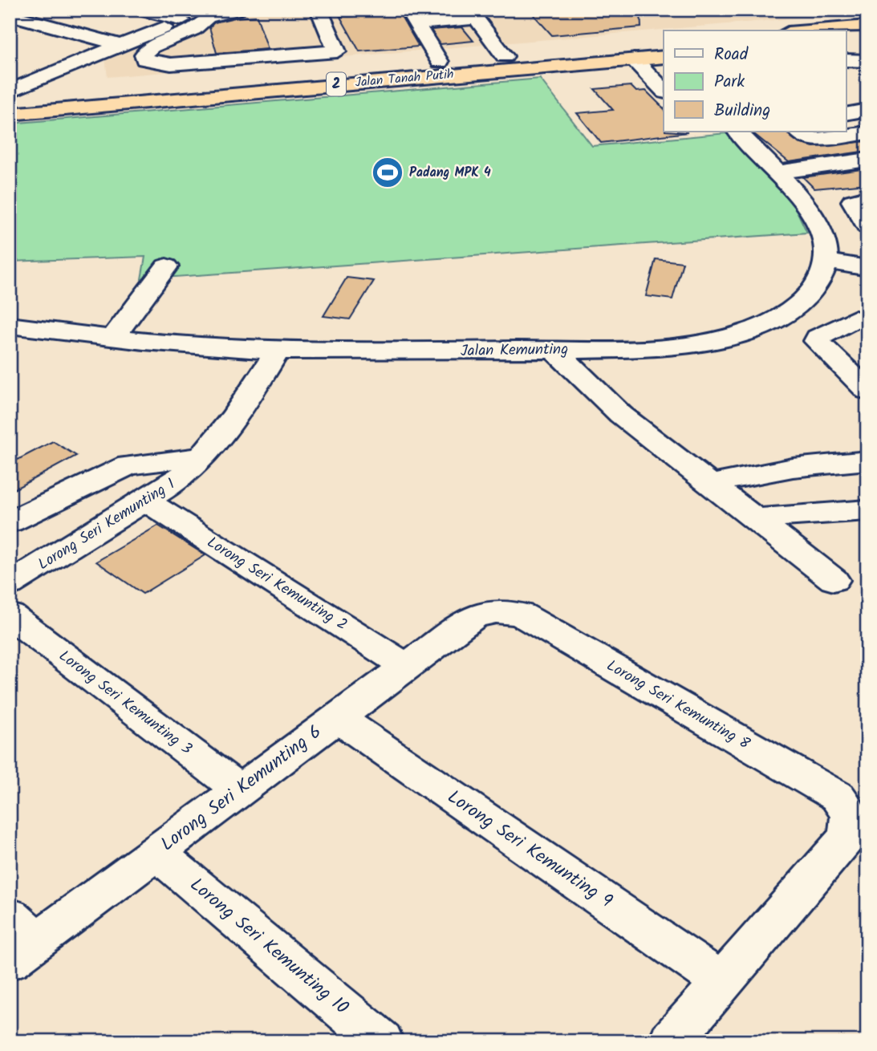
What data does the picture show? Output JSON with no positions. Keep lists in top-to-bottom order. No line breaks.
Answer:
{"streets":{"highway":["Jalan Tanah Putih","2"],"street":["Jalan Kemunting","Lorong Seri Kemunting 1","Lorong Seri Kemunting 2","Lorong Seri Kemunting 3","Lorong Seri Kemunting 8","Lorong Seri Kemunting 6","Lorong Seri Kemunting 9","Lorong Seri Kemunting 10"]},"crossings":[["Jalan Kemunting","Lorong Seri Kemunting 1"],["Lorong Seri Kemunting 1","Lorong Seri Kemunting 2"],["Lorong Seri Kemunting 2","Lorong Seri Kemunting 6"],["Lorong Seri Kemunting 3","Lorong Seri Kemunting 6"],["Lorong Seri Kemunting 8","Lorong Seri Kemunting 6"],["Lorong Seri Kemunting 8","Lorong Seri Kemunting 9"],["Lorong Seri Kemunting 6","Lorong Seri Kemunting 9"],["Lorong Seri Kemunting 6","Lorong Seri Kemunting 10"]],"places":{"sports":["Padang MPK 4"]},"legend":["Road","Park","Building"]}
